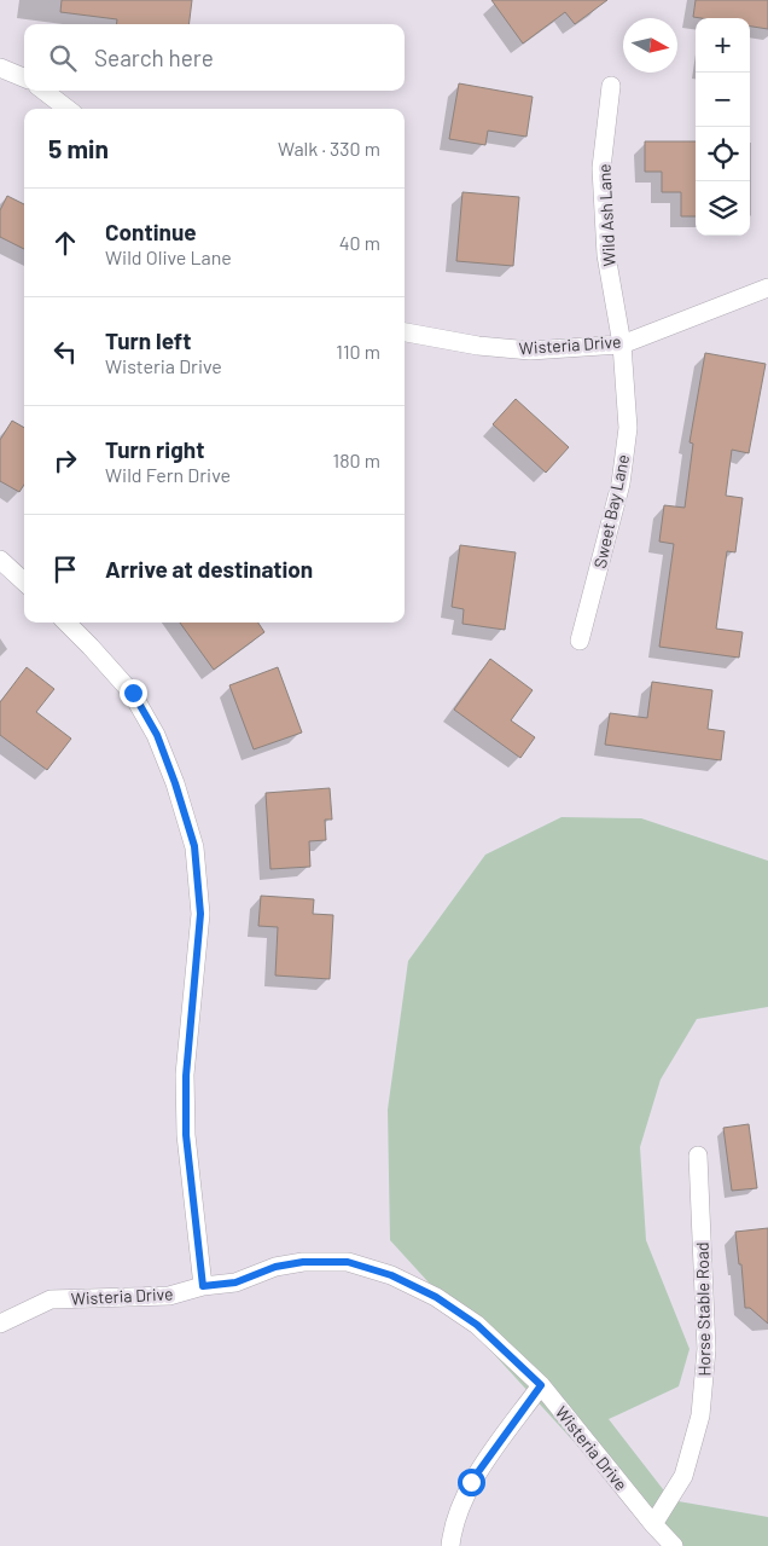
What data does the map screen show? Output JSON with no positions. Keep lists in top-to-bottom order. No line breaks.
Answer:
{"streets":{"street":["Wild Ash Lane","Wisteria Drive","Sweet Bay Lane","Horse Stable Road"]},"crossings":[["Wild Ash Lane","Wisteria Drive"],["Wild Ash Lane","Sweet Bay Lane"],["Wisteria Drive","Sweet Bay Lane"],["Wisteria Drive","Horse Stable Road"]],"north":"right","page":{"map_buttons":["+","−"],"search":"Search here","heading":["5 min","Walk · 330 m"],"list":[["Continue","Wild Olive Lane","40 m"],["Turn left","Wisteria Drive","110 m"],["Turn right","Wild Fern Drive","180 m"],"Arrive at destination"]}}
